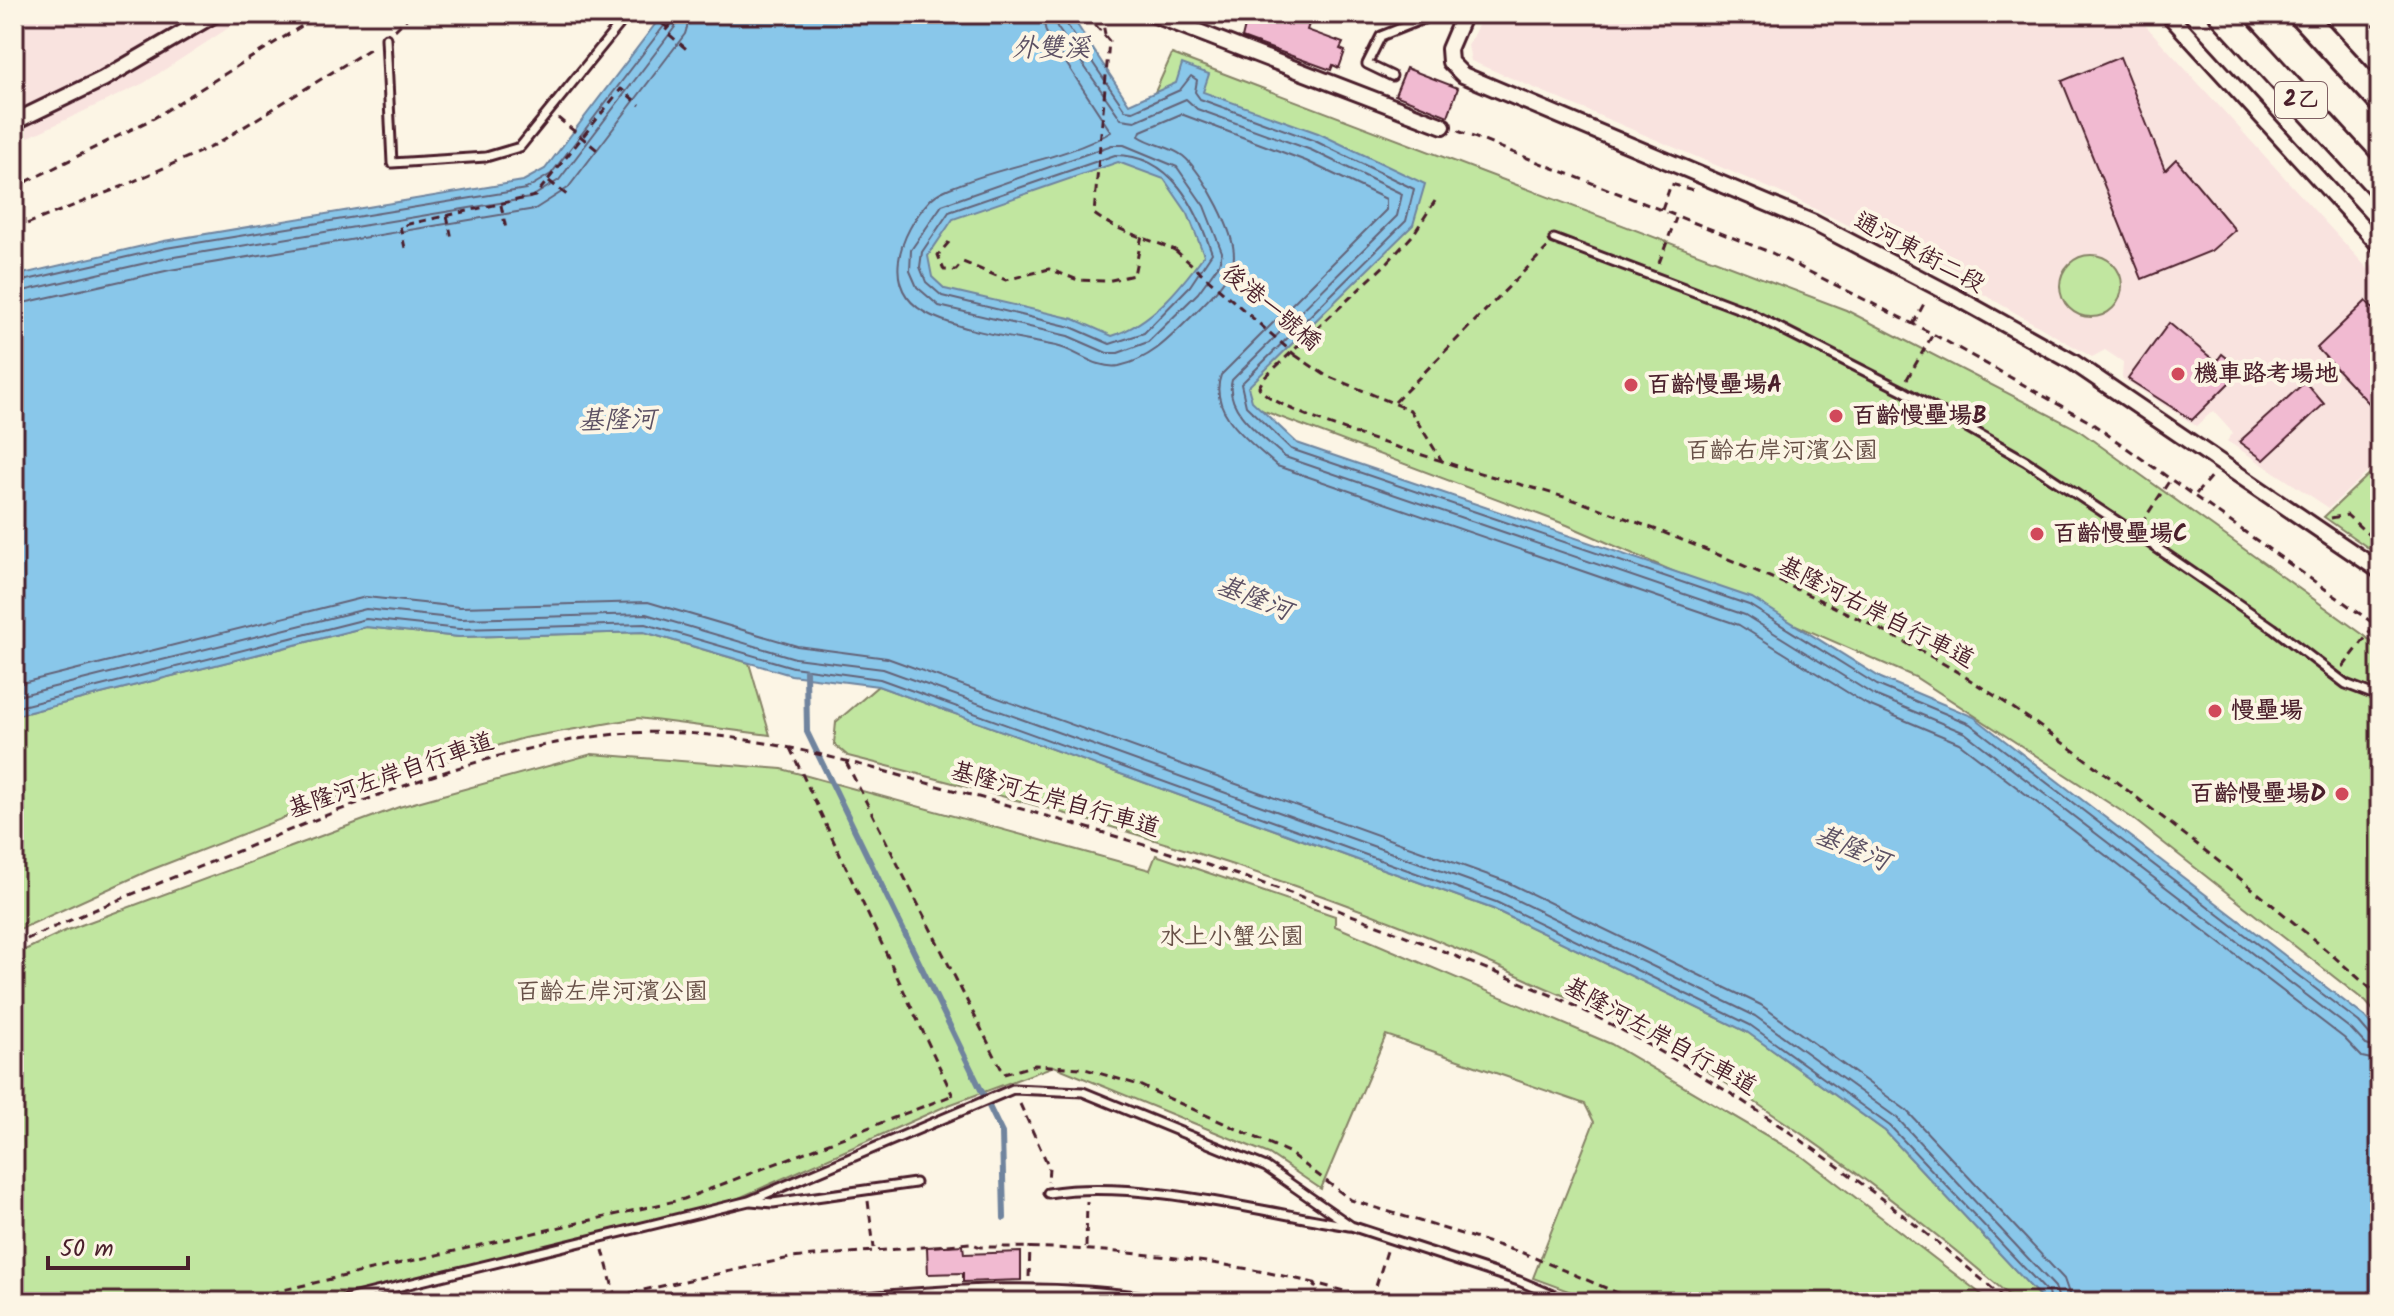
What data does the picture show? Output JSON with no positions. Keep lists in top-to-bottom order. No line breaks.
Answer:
{"streets":{"main road":["2乙"],"street":["通河東街二段"],"path":["後港一號橋","基隆河右岸自行車道","基隆河左岸自行車道"]},"water":["外雙溪","基隆河"],"parks":["百齡右岸河濱公園","水上小蟹公園","百齡左岸河濱公園"],"places":["機車路考場地","百齡慢壘場A","百齡慢壘場B","百齡慢壘場C","慢壘場","百齡慢壘場D"],"scale_bar":"50 m"}
